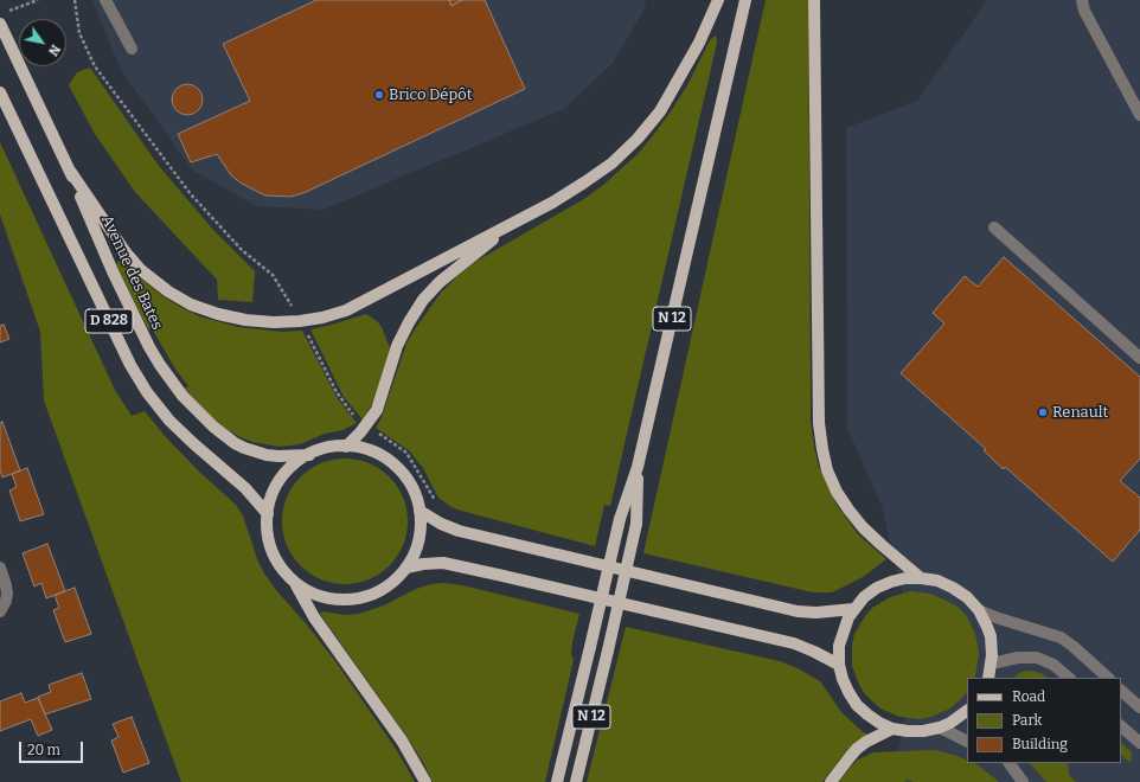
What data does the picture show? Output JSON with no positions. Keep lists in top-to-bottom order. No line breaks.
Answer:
{"streets":{"main road":["Avenue des Bates","N 12","D 828"]},"crossings":[["Avenue des Bates","D 828"]],"places":["Brico Dépôt","Renault"],"legend":["Road","Park","Building"],"scale_bar":"20 m","north":"bottom right"}
